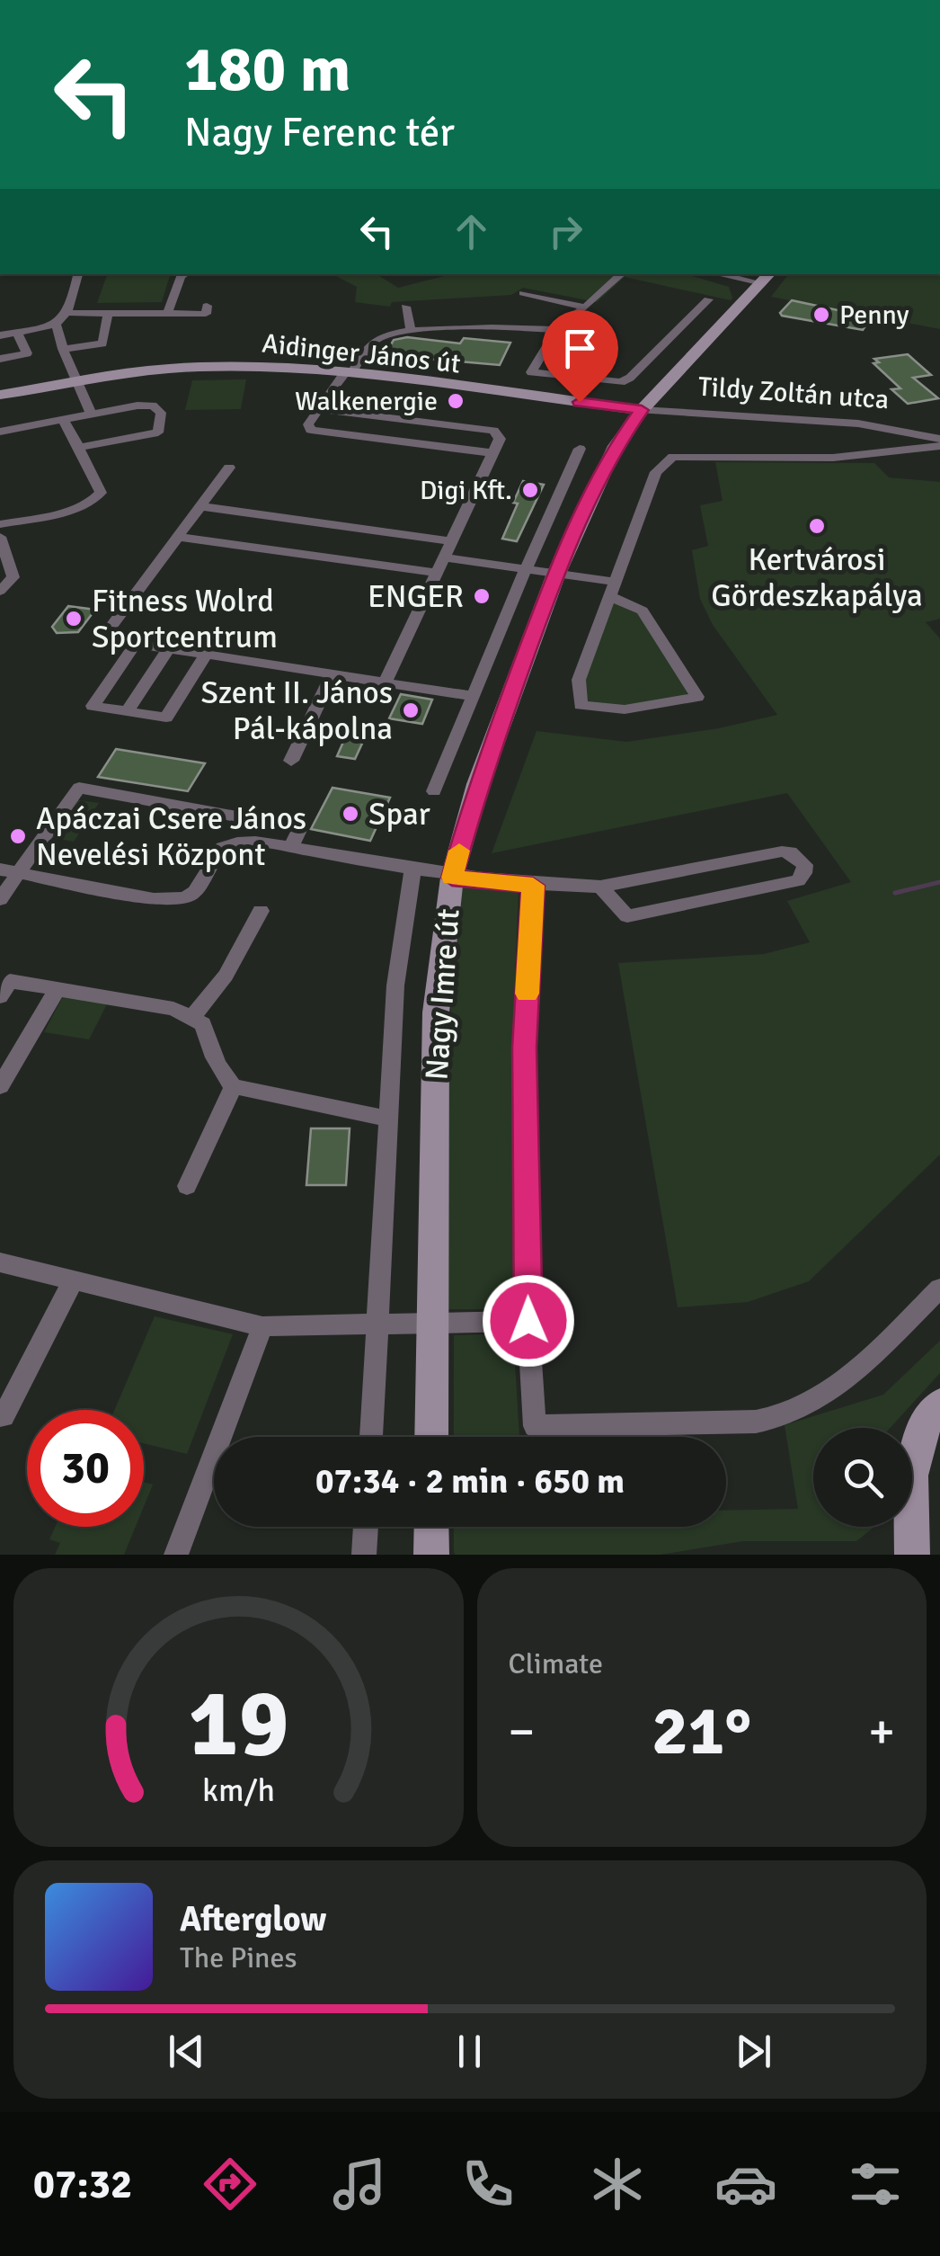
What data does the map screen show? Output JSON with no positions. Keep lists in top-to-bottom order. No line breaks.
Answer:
{"streets":{"street":["Aidinger János út","Tildy Zoltán utca","Nagy Imre út"]},"crossings":[["Aidinger János út","Tildy Zoltán utca"],["Aidinger János út","Nagy Imre út"],["Tildy Zoltán utca","Nagy Imre út"]],"places":["Penny","Walkenergie","Digi Kft.","Kertvárosi Gördeszkapálya","ENGER","Fitness Wolrd Sportcentrum","Szent II. János Pál-kápolna","Spar","Apáczai Csere János Nevelési Központ"],"page":{"turn":["180 m","Nagy Ferenc tér"],"limit":"30","trip":"07:34 · 2 min · 650 m","tile":"Climate","heat":["−","21°","+"],"song":["Afterglow","The Pines"],"tabs":"07:32","gauge":["19","km/h"]}}
